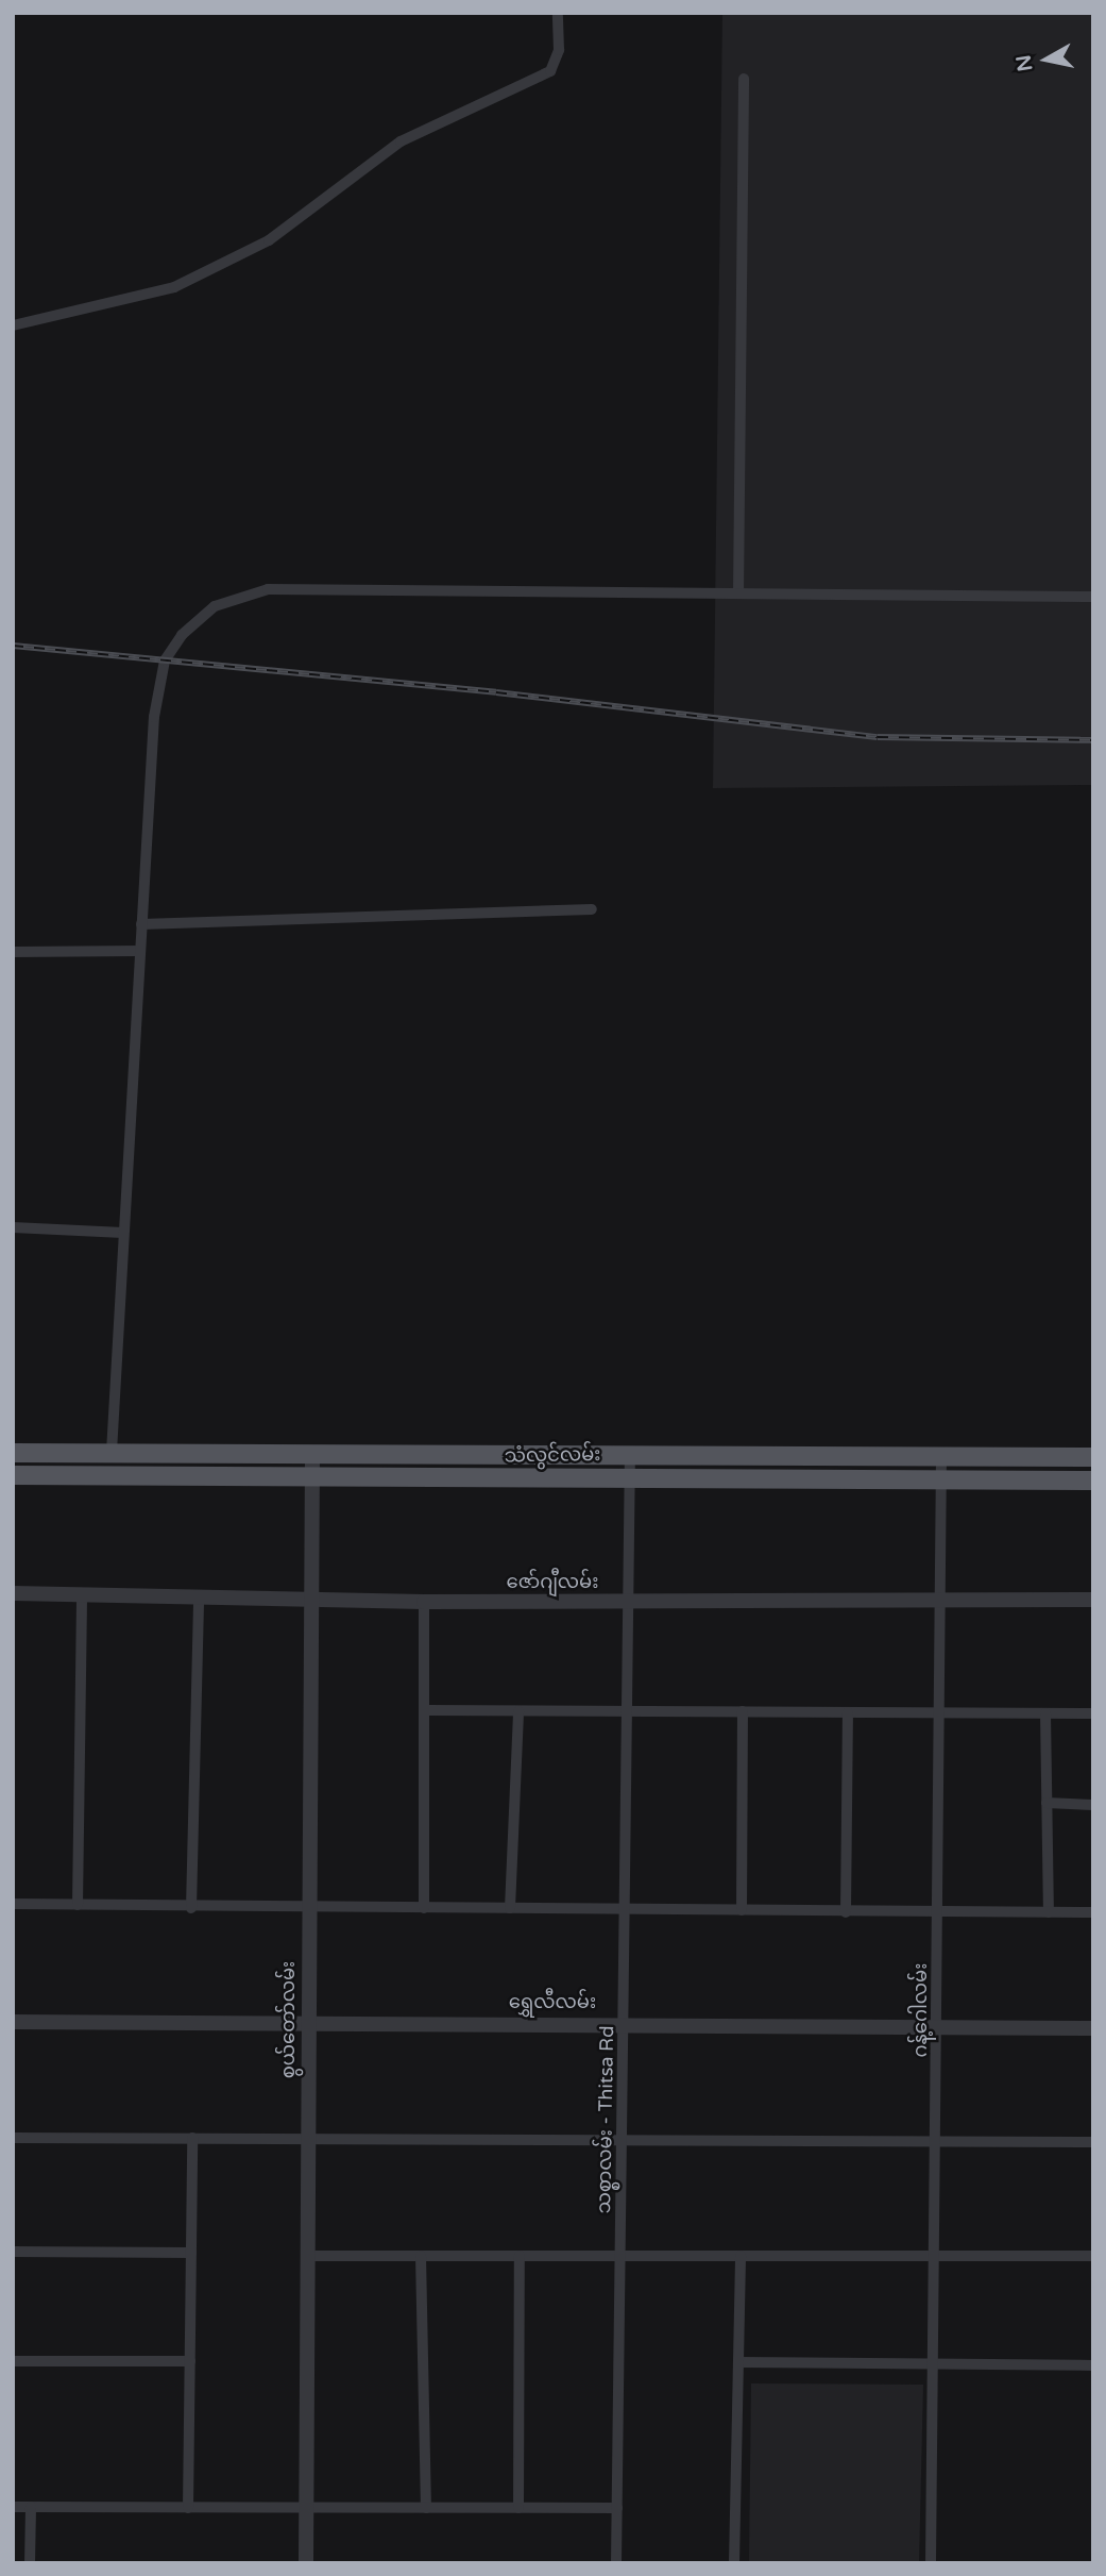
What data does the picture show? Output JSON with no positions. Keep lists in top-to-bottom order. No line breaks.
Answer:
{"streets":{"main road":["သံလွင်လမ်း"],"street":["ဇော်ဂျီလမ်း","ရွှေလီလမ်း","ဂန့်ဂေါလမ်း","စွယ်တော်လမ်း","သစ္စာလမ်း - Thitsa Rd"]},"crossings":[["သံလွင်လမ်း","ဂန့်ဂေါလမ်း"],["သံလွင်လမ်း","စွယ်တော်လမ်း"],["သံလွင်လမ်း","သစ္စာလမ်း - Thitsa Rd"],["ဇော်ဂျီလမ်း","ဂန့်ဂေါလမ်း"],["ဇော်ဂျီလမ်း","စွယ်တော်လမ်း"],["ဇော်ဂျီလမ်း","သစ္စာလမ်း - Thitsa Rd"],["ရွှေလီလမ်း","ဂန့်ဂေါလမ်း"],["ရွှေလီလမ်း","စွယ်တော်လမ်း"],["ရွှေလီလမ်း","သစ္စာလမ်း - Thitsa Rd"]],"north":"left"}
